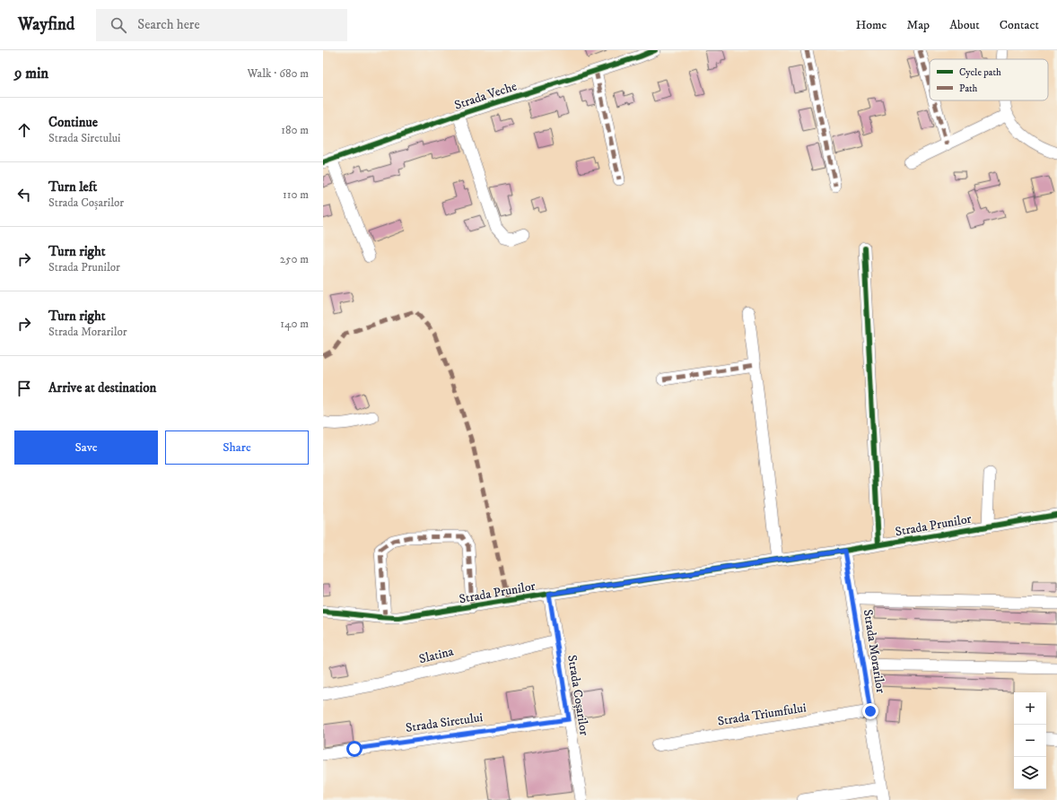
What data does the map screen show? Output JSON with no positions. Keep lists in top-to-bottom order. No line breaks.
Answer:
{"streets":{"street":["Strada Veche","Strada Prunilor","Strada Morarilor","Slatina","Strada Coșarilor","Strada Triumfului","Strada Siretului"]},"crossings":[["Strada Prunilor","Strada Morarilor"],["Strada Prunilor","Strada Coșarilor"],["Strada Morarilor","Strada Triumfului"],["Slatina","Strada Coșarilor"],["Strada Coșarilor","Strada Siretului"]],"legend":["Cycle path","Path"],"page":{"header":"Wayfind","search":"Search here","nav":["Home","Map","About","Contact"],"heading":["9 min","Walk · 680 m"],"list":[["Continue","Strada Siretului","180 m"],["Turn left","Strada Coșarilor","110 m"],["Turn right","Strada Prunilor","250 m"],["Turn right","Strada Morarilor","140 m"],"Arrive at destination"],"buttons":["Save","Share"],"map_buttons":["+","−"]}}
